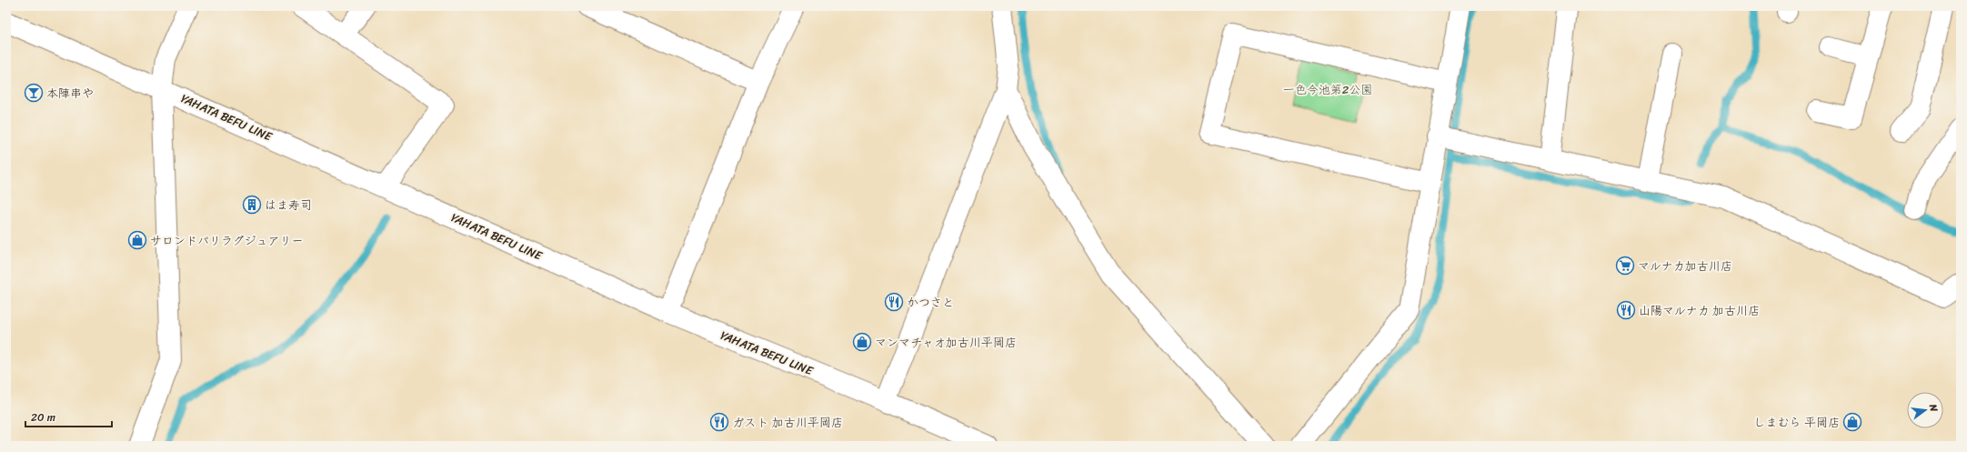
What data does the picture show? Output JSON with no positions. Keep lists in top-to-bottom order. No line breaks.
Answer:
{"streets":{"street":["YAHATA BEFU LINE"]},"parks":["一色今池第2公園"],"places":{"bar":["本陣串や"],"building":["はま寿司"],"shop":["サロンドパリラグジュアリー","マンマチャオ加古川平岡店","しまむら 平岡店"],"supermarket":["マルナカ加古川店"],"restaurant":["かつさと","山陽マルナカ 加古川店","ガスト 加古川平岡店"]},"scale_bar":"20 m","north":"right"}
